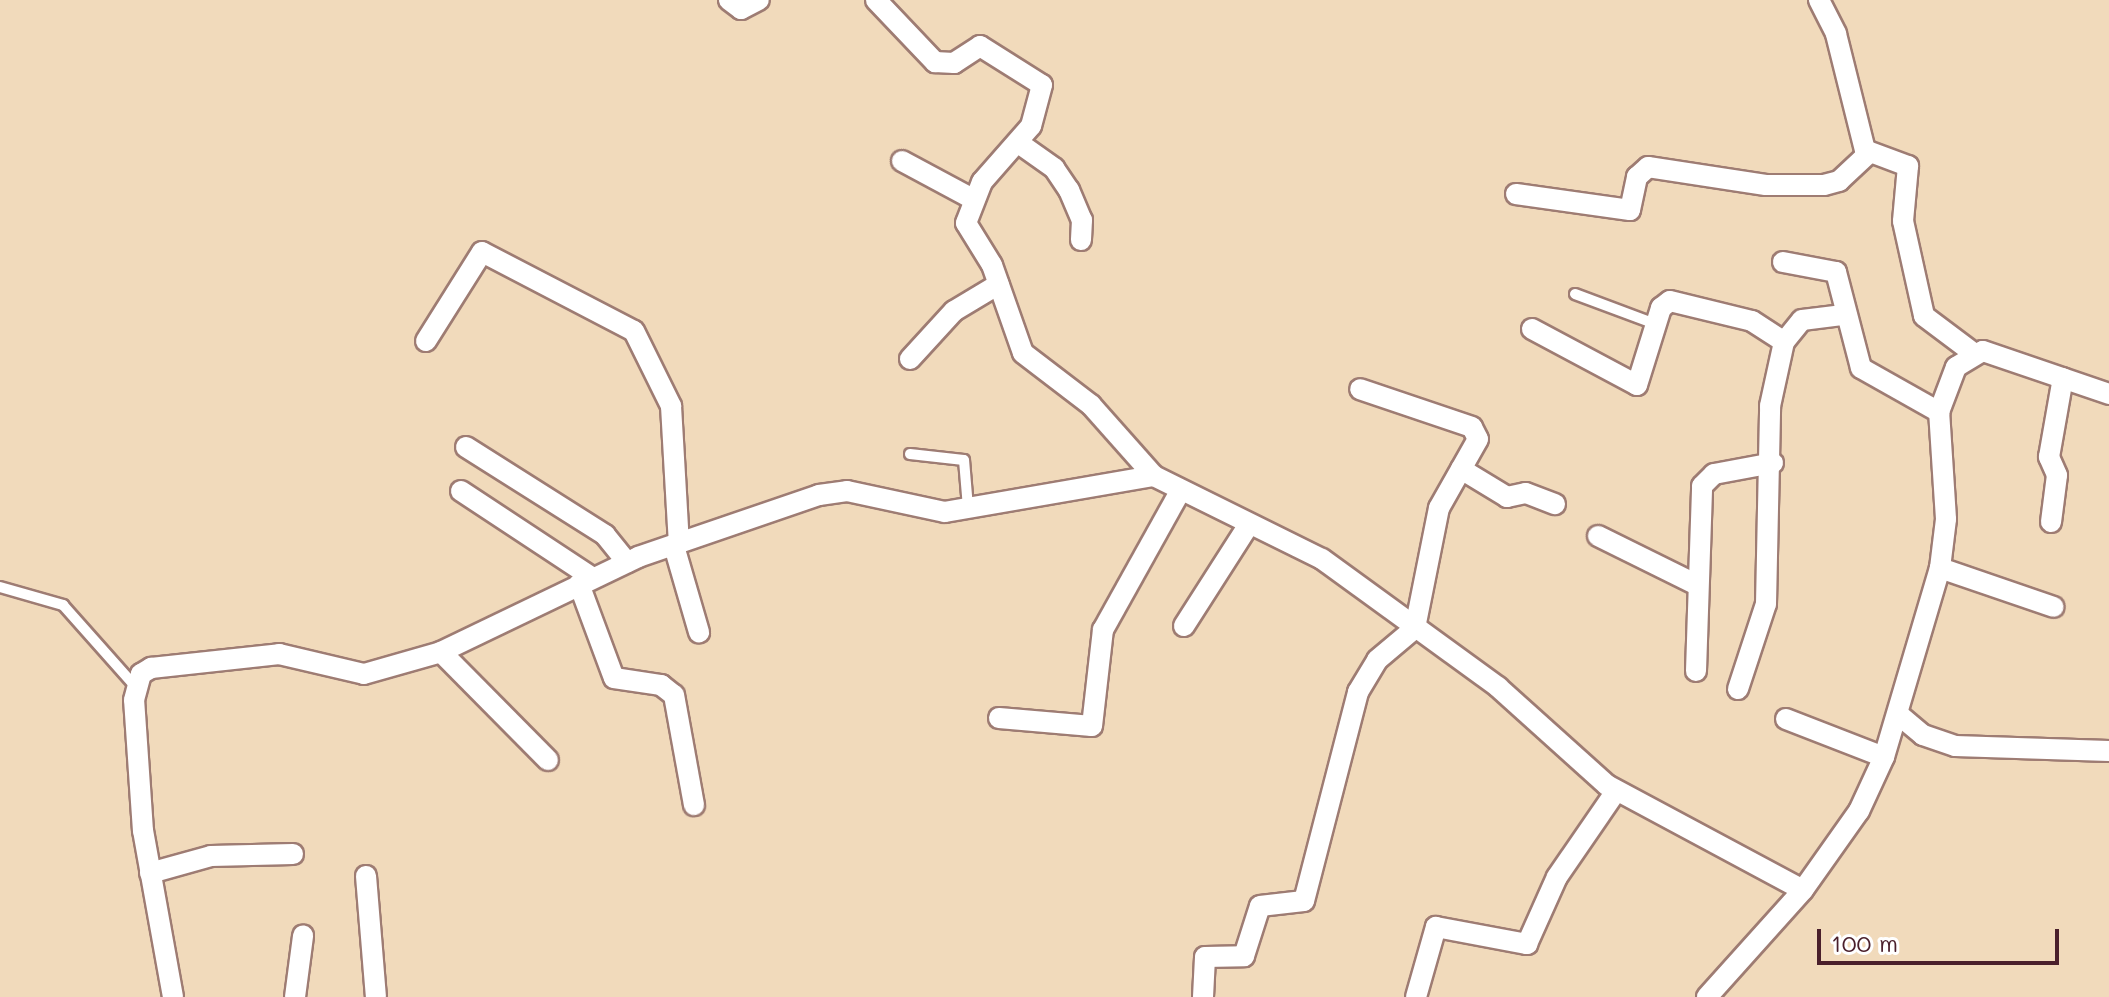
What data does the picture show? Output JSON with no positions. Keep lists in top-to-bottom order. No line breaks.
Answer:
{"scale_bar":"100 m"}
